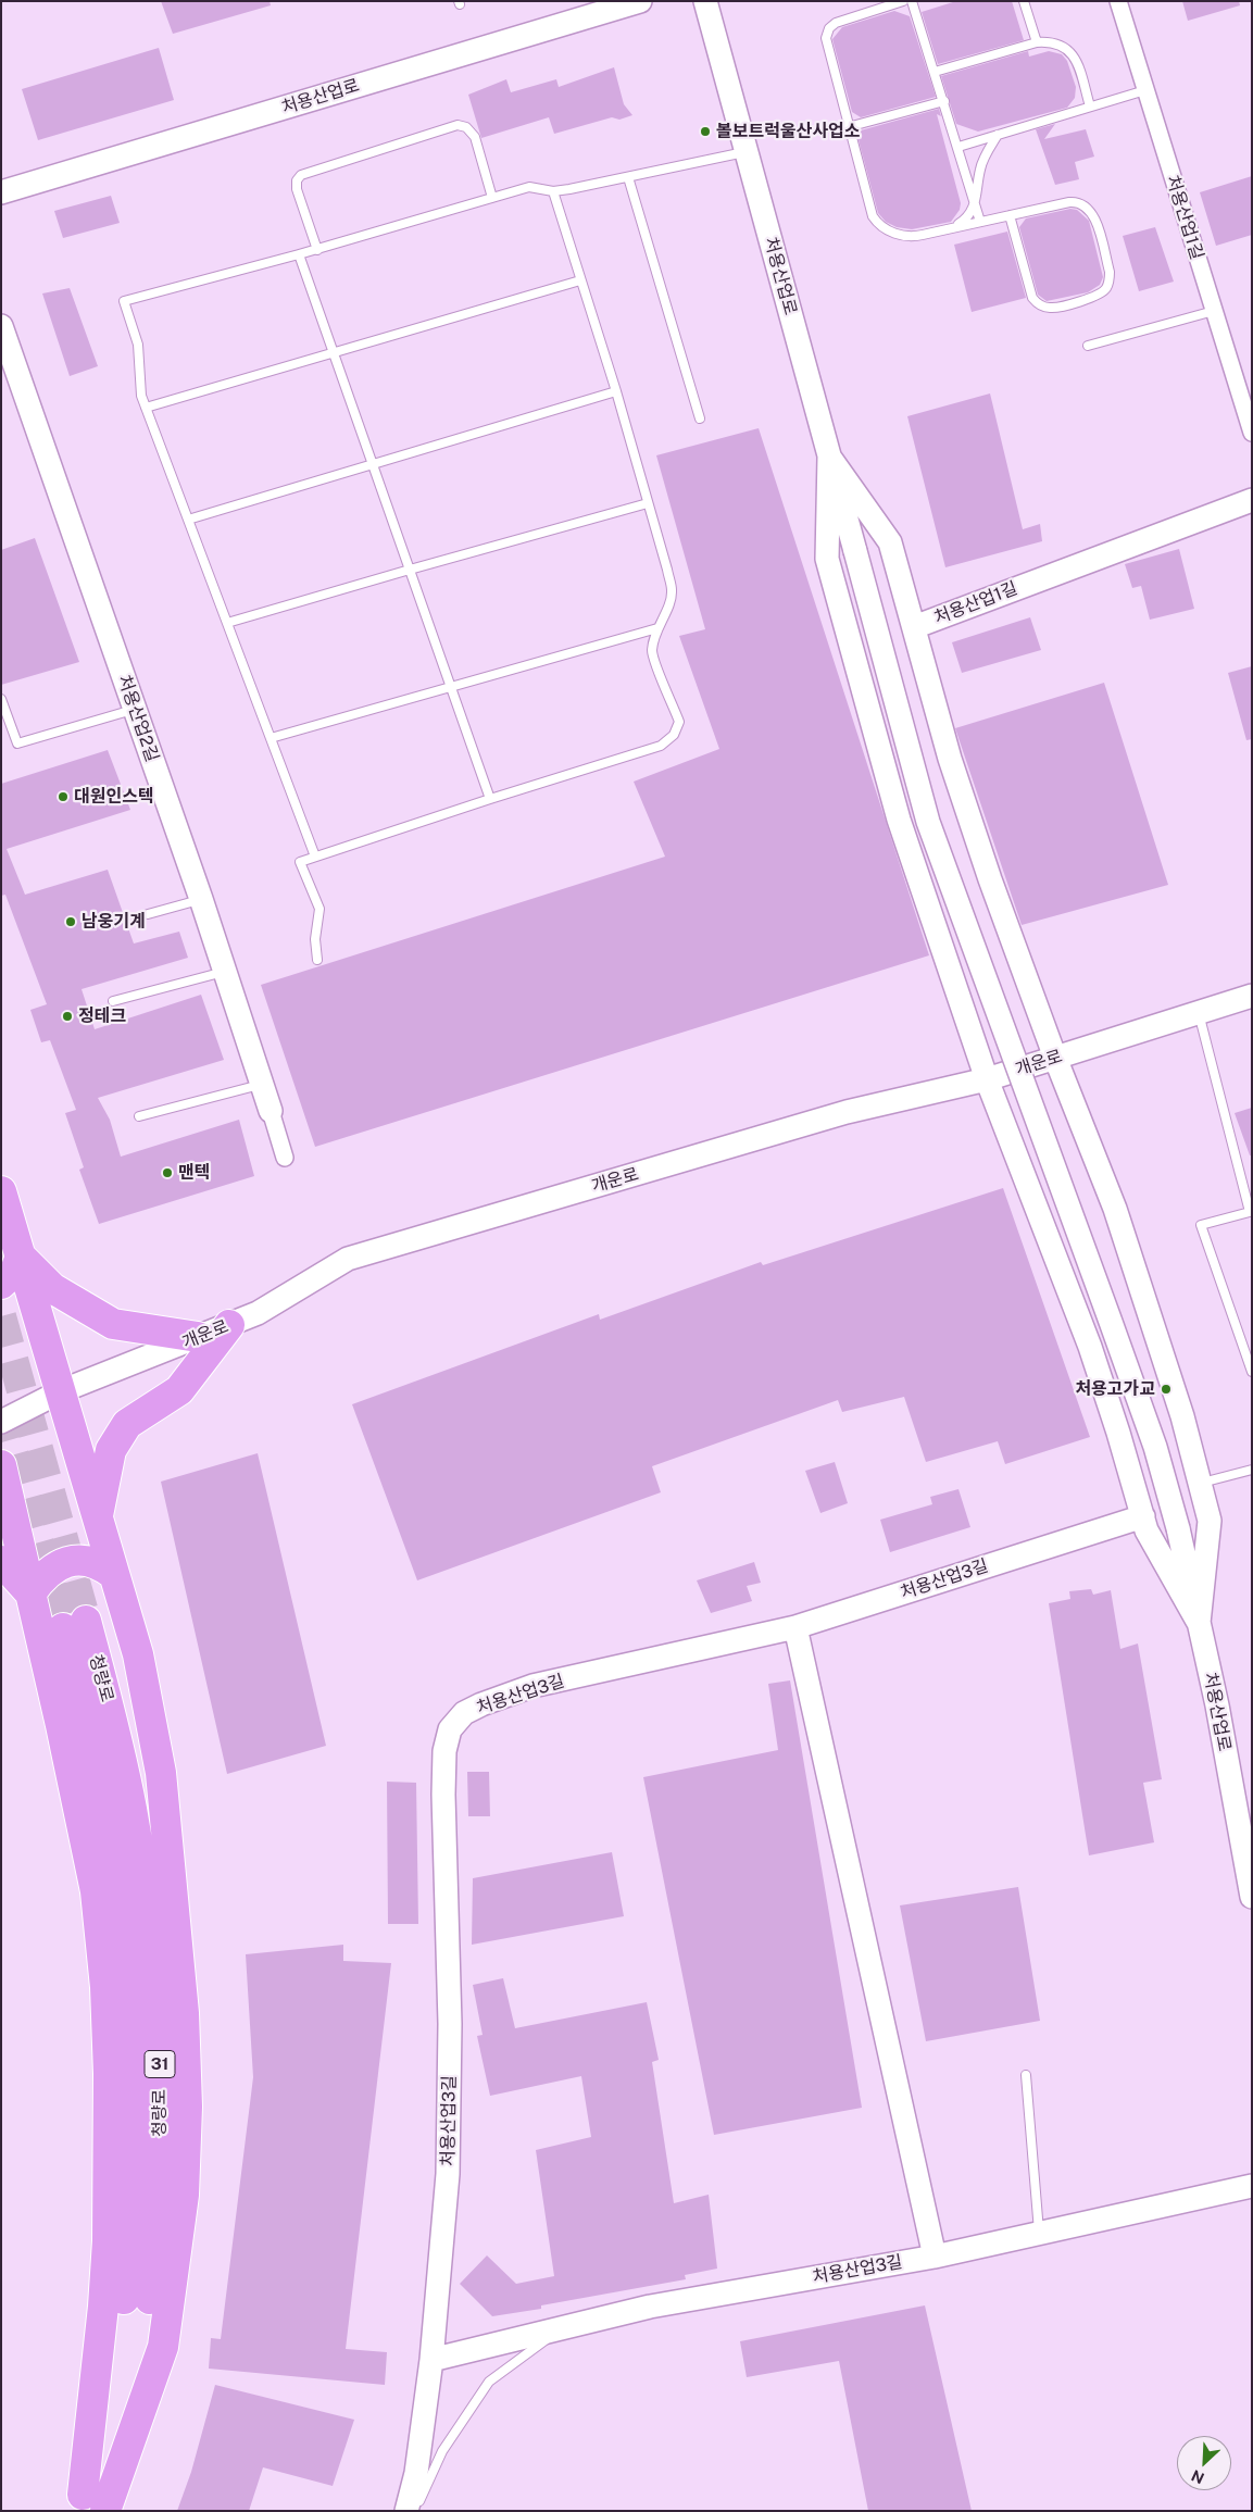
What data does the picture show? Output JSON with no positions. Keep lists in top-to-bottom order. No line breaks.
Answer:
{"streets":{"highway":["청량로","31"],"main road":["처용산업로","처용산업1길","처용산업2길","개운로","처용산업3길"]},"places":["볼보트럭울산사업소","대원인스텍","남웅기계","정테크","맨텍","처용고가교"],"north":"bottom left"}
